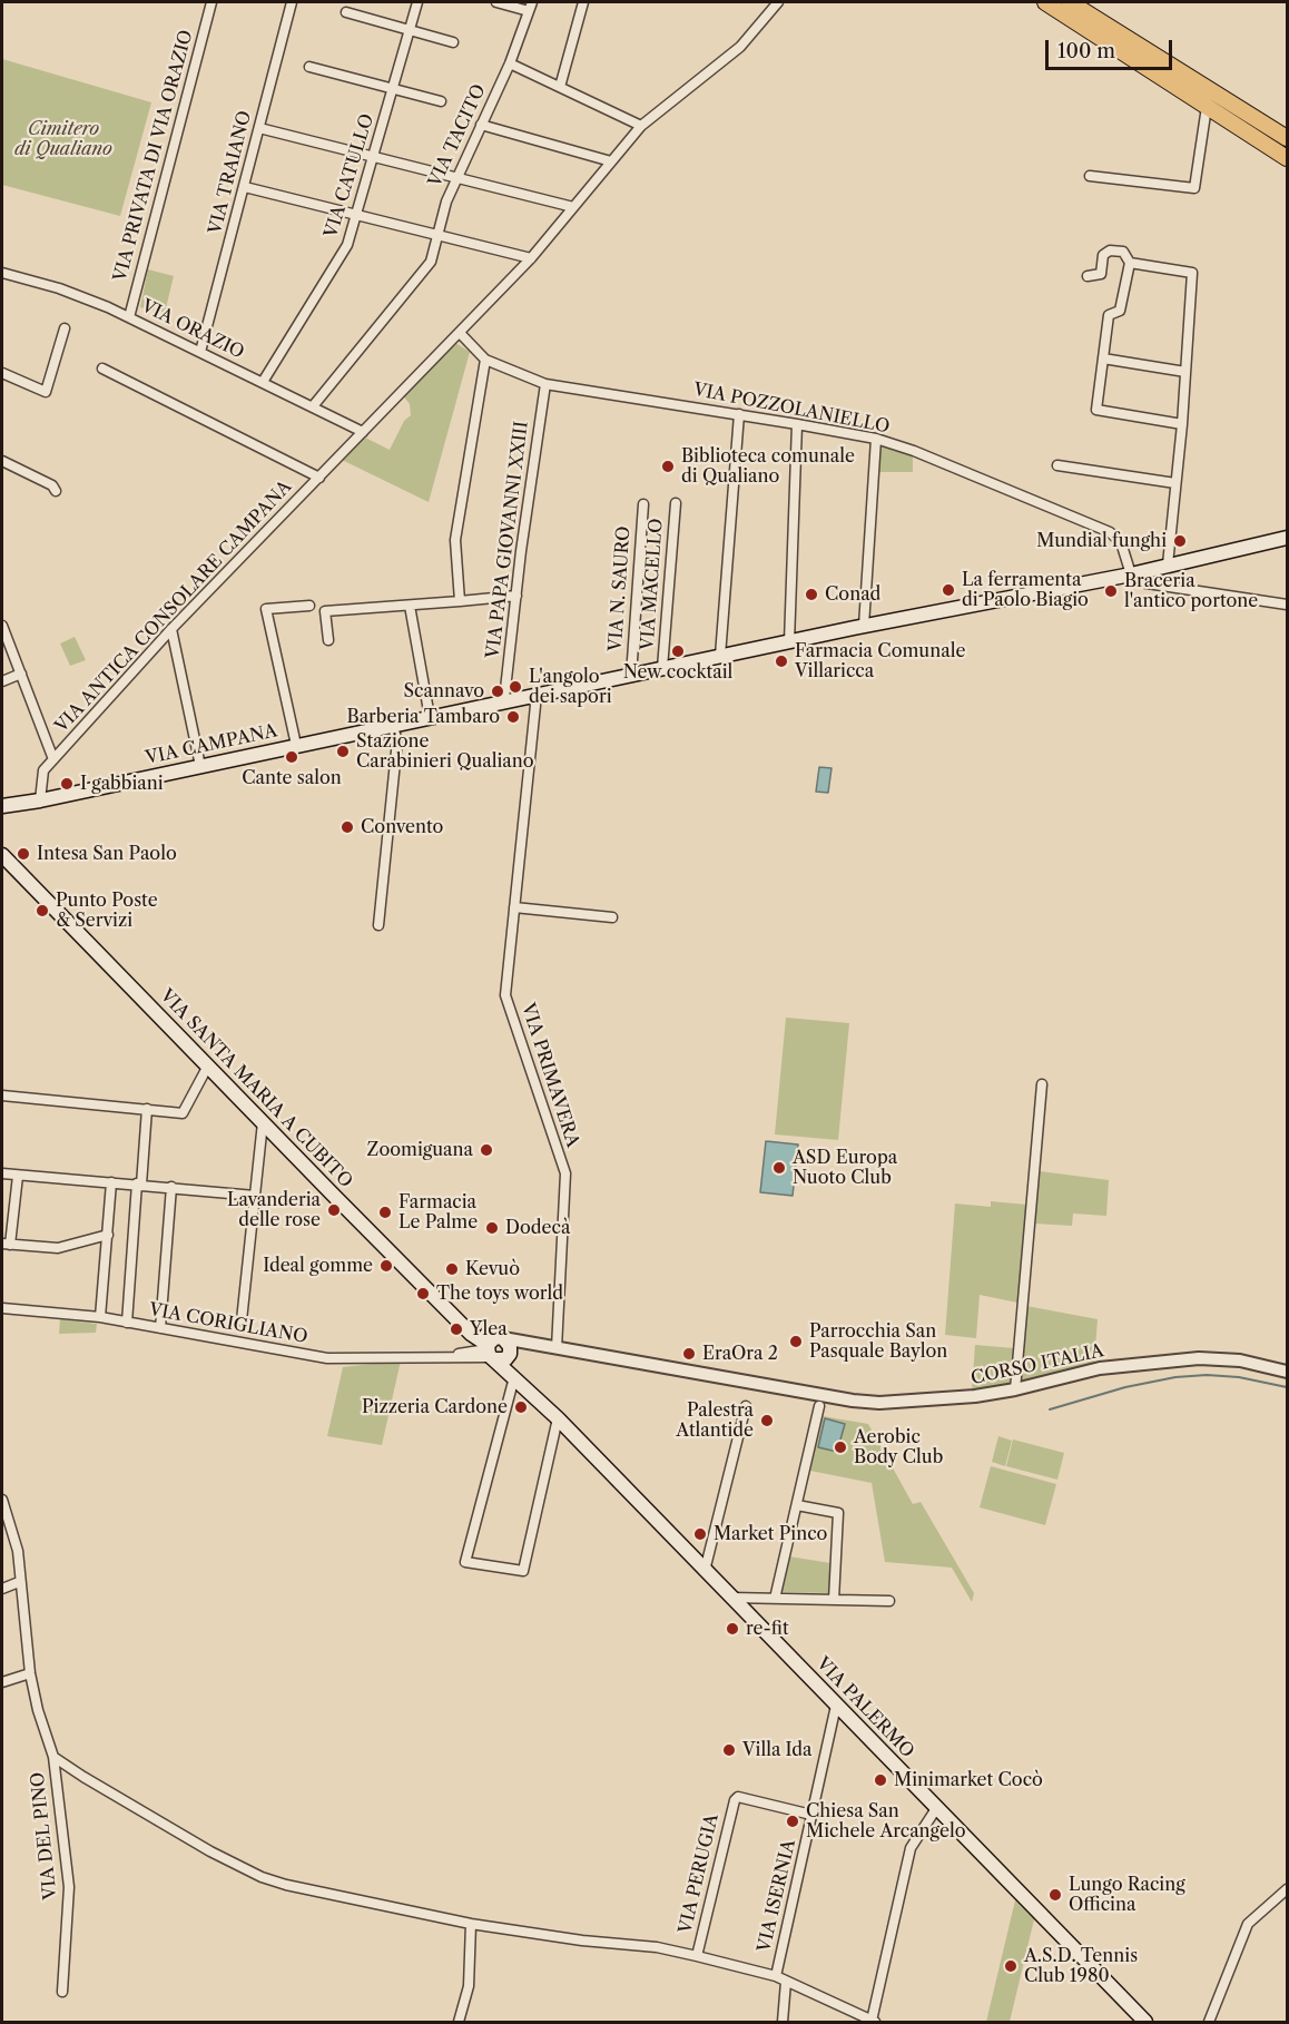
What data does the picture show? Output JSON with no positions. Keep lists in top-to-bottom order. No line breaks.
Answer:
{"streets":{"main road":["VIA CAMPANA","VIA SANTA MARIA A CUBITO","VIA PALERMO"],"street":["VIA TACITO","VIA PRIVATA DI VIA ORAZIO","VIA TRAIANO","VIA CATULLO","VIA ORAZIO","VIA POZZOLANIELLO","VIA PAPA GIOVANNI XXIII","VIA MACELLO","VIA N. SAURO","VIA ANTICA CONSOLARE CAMPANA","VIA PRIMAVERA","VIA CORIGLIANO","CORSO ITALIA","VIA DEL PINO","VIA PERUGIA","VIA ISERNIA"]},"crossings":[["VIA TACITO","VIA ORAZIO"],["VIA PRIVATA DI VIA ORAZIO","VIA ORAZIO"],["VIA TRAIANO","VIA ORAZIO"],["VIA CATULLO","VIA ORAZIO"],["VIA ORAZIO","VIA ANTICA CONSOLARE CAMPANA"],["VIA POZZOLANIELLO","VIA PAPA GIOVANNI XXIII"],["VIA POZZOLANIELLO","VIA ANTICA CONSOLARE CAMPANA"],["VIA POZZOLANIELLO","VIA CAMPANA"],["VIA PAPA GIOVANNI XXIII","VIA CAMPANA"],["VIA MACELLO","VIA CAMPANA"],["VIA N. SAURO","VIA CAMPANA"],["VIA ANTICA CONSOLARE CAMPANA","VIA CAMPANA"],["VIA CAMPANA","VIA PRIMAVERA"],["VIA PRIMAVERA","CORSO ITALIA"],["VIA SANTA MARIA A CUBITO","CORSO ITALIA"],["VIA SANTA MARIA A CUBITO","VIA PALERMO"],["CORSO ITALIA","VIA PALERMO"],["VIA PALERMO","VIA ISERNIA"],["VIA PERUGIA","VIA ISERNIA"]],"parks":["Cimitero di Qualiano"],"places":["Biblioteca comunale di Qualiano","Mundial funghi","La ferramenta di Paolo Biagio","Braceria l'antico portone","Conad","New cocktail","Farmacia Comunale Villaricca","L'angolo dei sapori","Scannavo","Barberia Tambaro","Stazione Carabinieri Qualiano","Cante salon","I gabbiani","Convento","Intesa San Paolo","Punto Poste & Servizi","Zoomiguana","ASD Europa Nuoto Club","Lavanderia delle rose","Farmacia Le Palme","Dodecà","Ideal gomme","Kevuò","The toys world","Ylea","Parrocchia San Pasquale Baylon","EraOra 2","Pizzeria Cardone","Palestra Atlantide","Aerobic Body Club","Market Pinco","re-fit","Villa Ida","Minimarket Cocò","Chiesa San Michele Arcangelo","Lungo Racing Officina","A.S.D. Tennis Club 1980"],"scale_bar":"100 m"}
